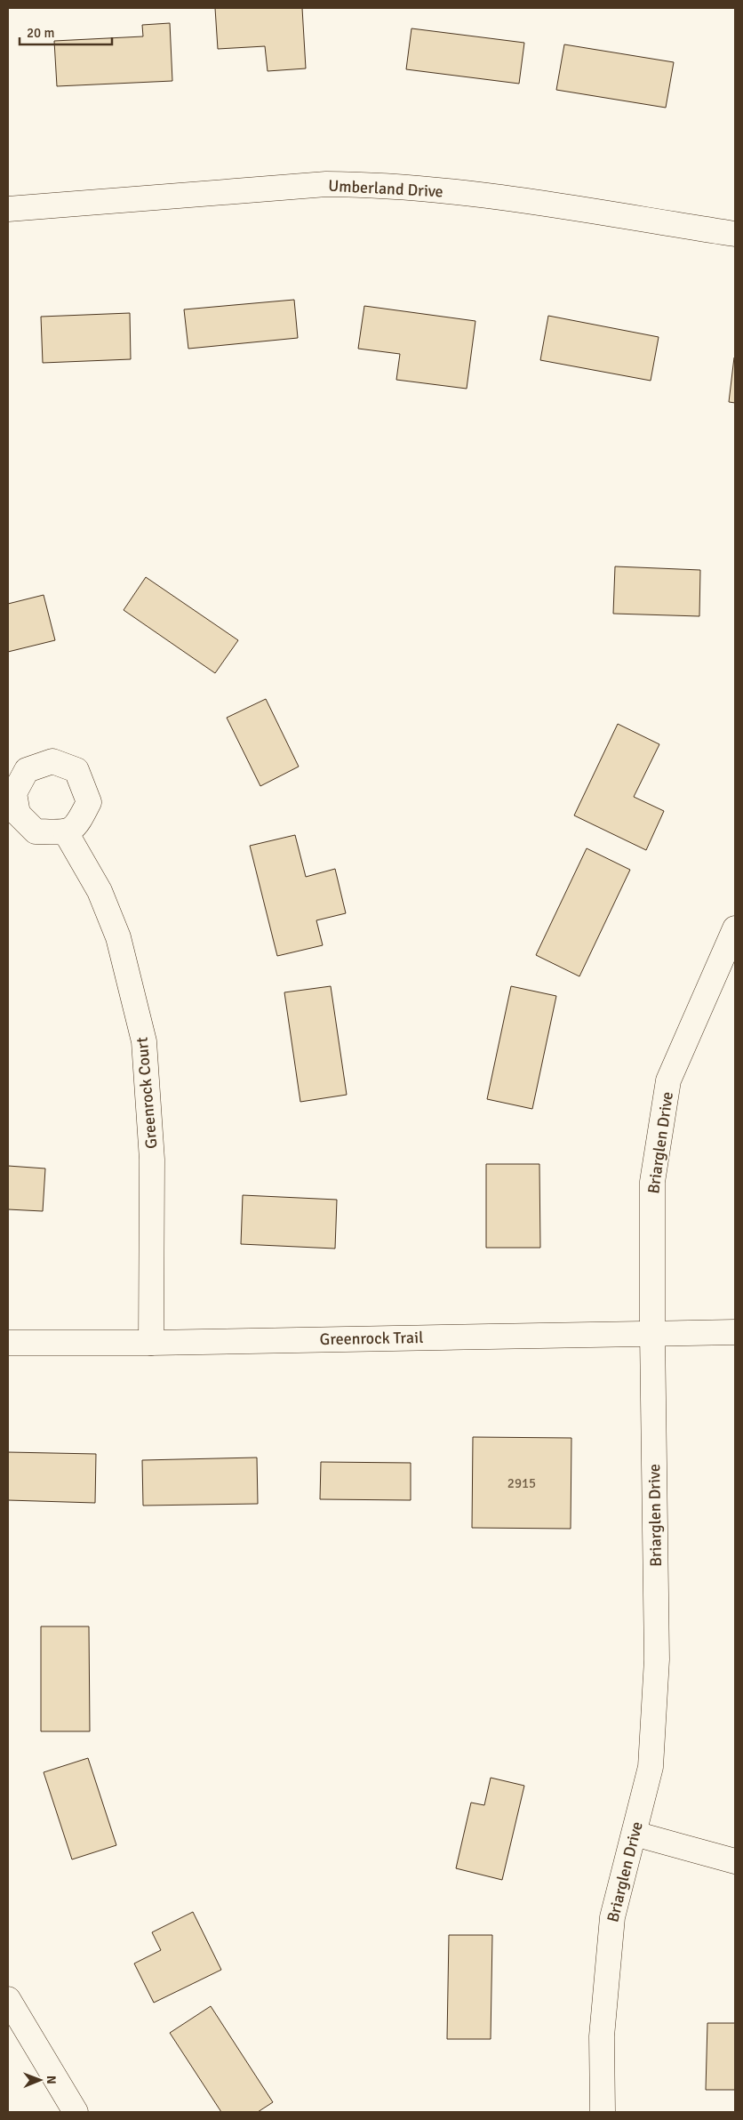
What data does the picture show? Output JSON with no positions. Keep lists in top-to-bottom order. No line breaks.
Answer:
{"streets":{"street":["Umberland Drive","Greenrock Court","Briarglen Drive","Greenrock Trail"]},"crossings":[["Greenrock Court","Greenrock Trail"],["Briarglen Drive","Greenrock Trail"]],"house_numbers":["2915"],"scale_bar":"20 m","north":"right"}
